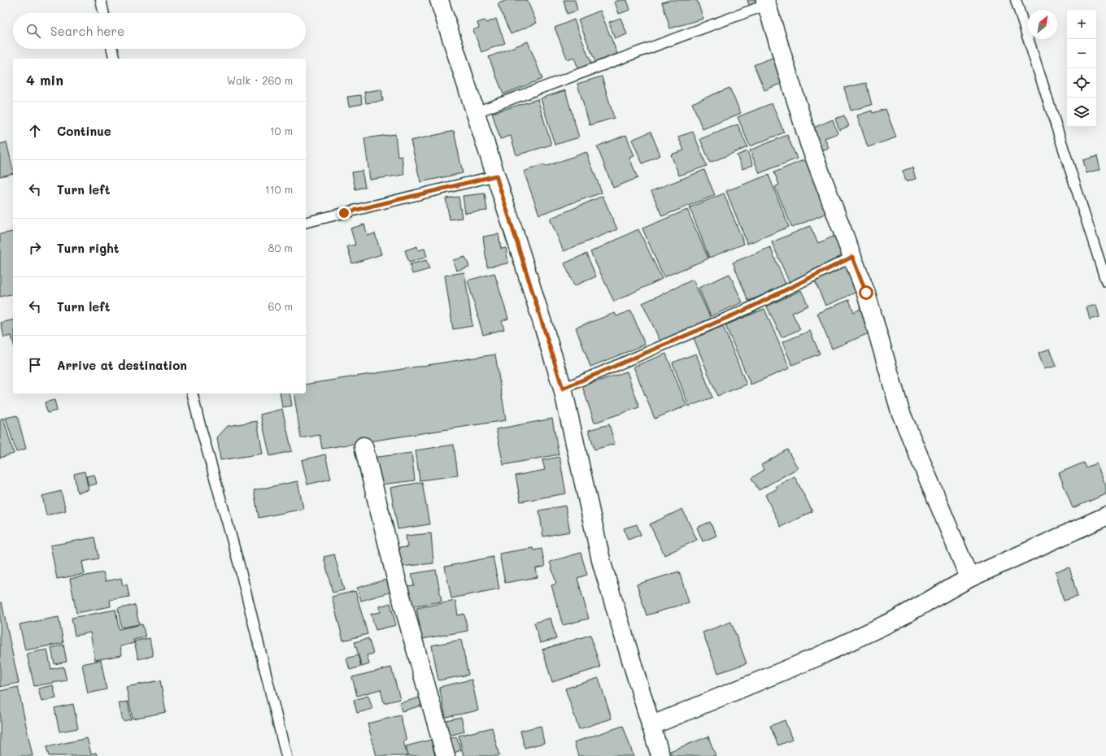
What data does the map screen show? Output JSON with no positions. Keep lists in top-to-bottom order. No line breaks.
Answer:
{"north":"top right","page":{"map_buttons":["+","−"],"search":"Search here","heading":["4 min","Walk · 260 m"],"list":[["Continue","10 m"],["Turn left","110 m"],["Turn right","80 m"],["Turn left","60 m"],"Arrive at destination"]}}
